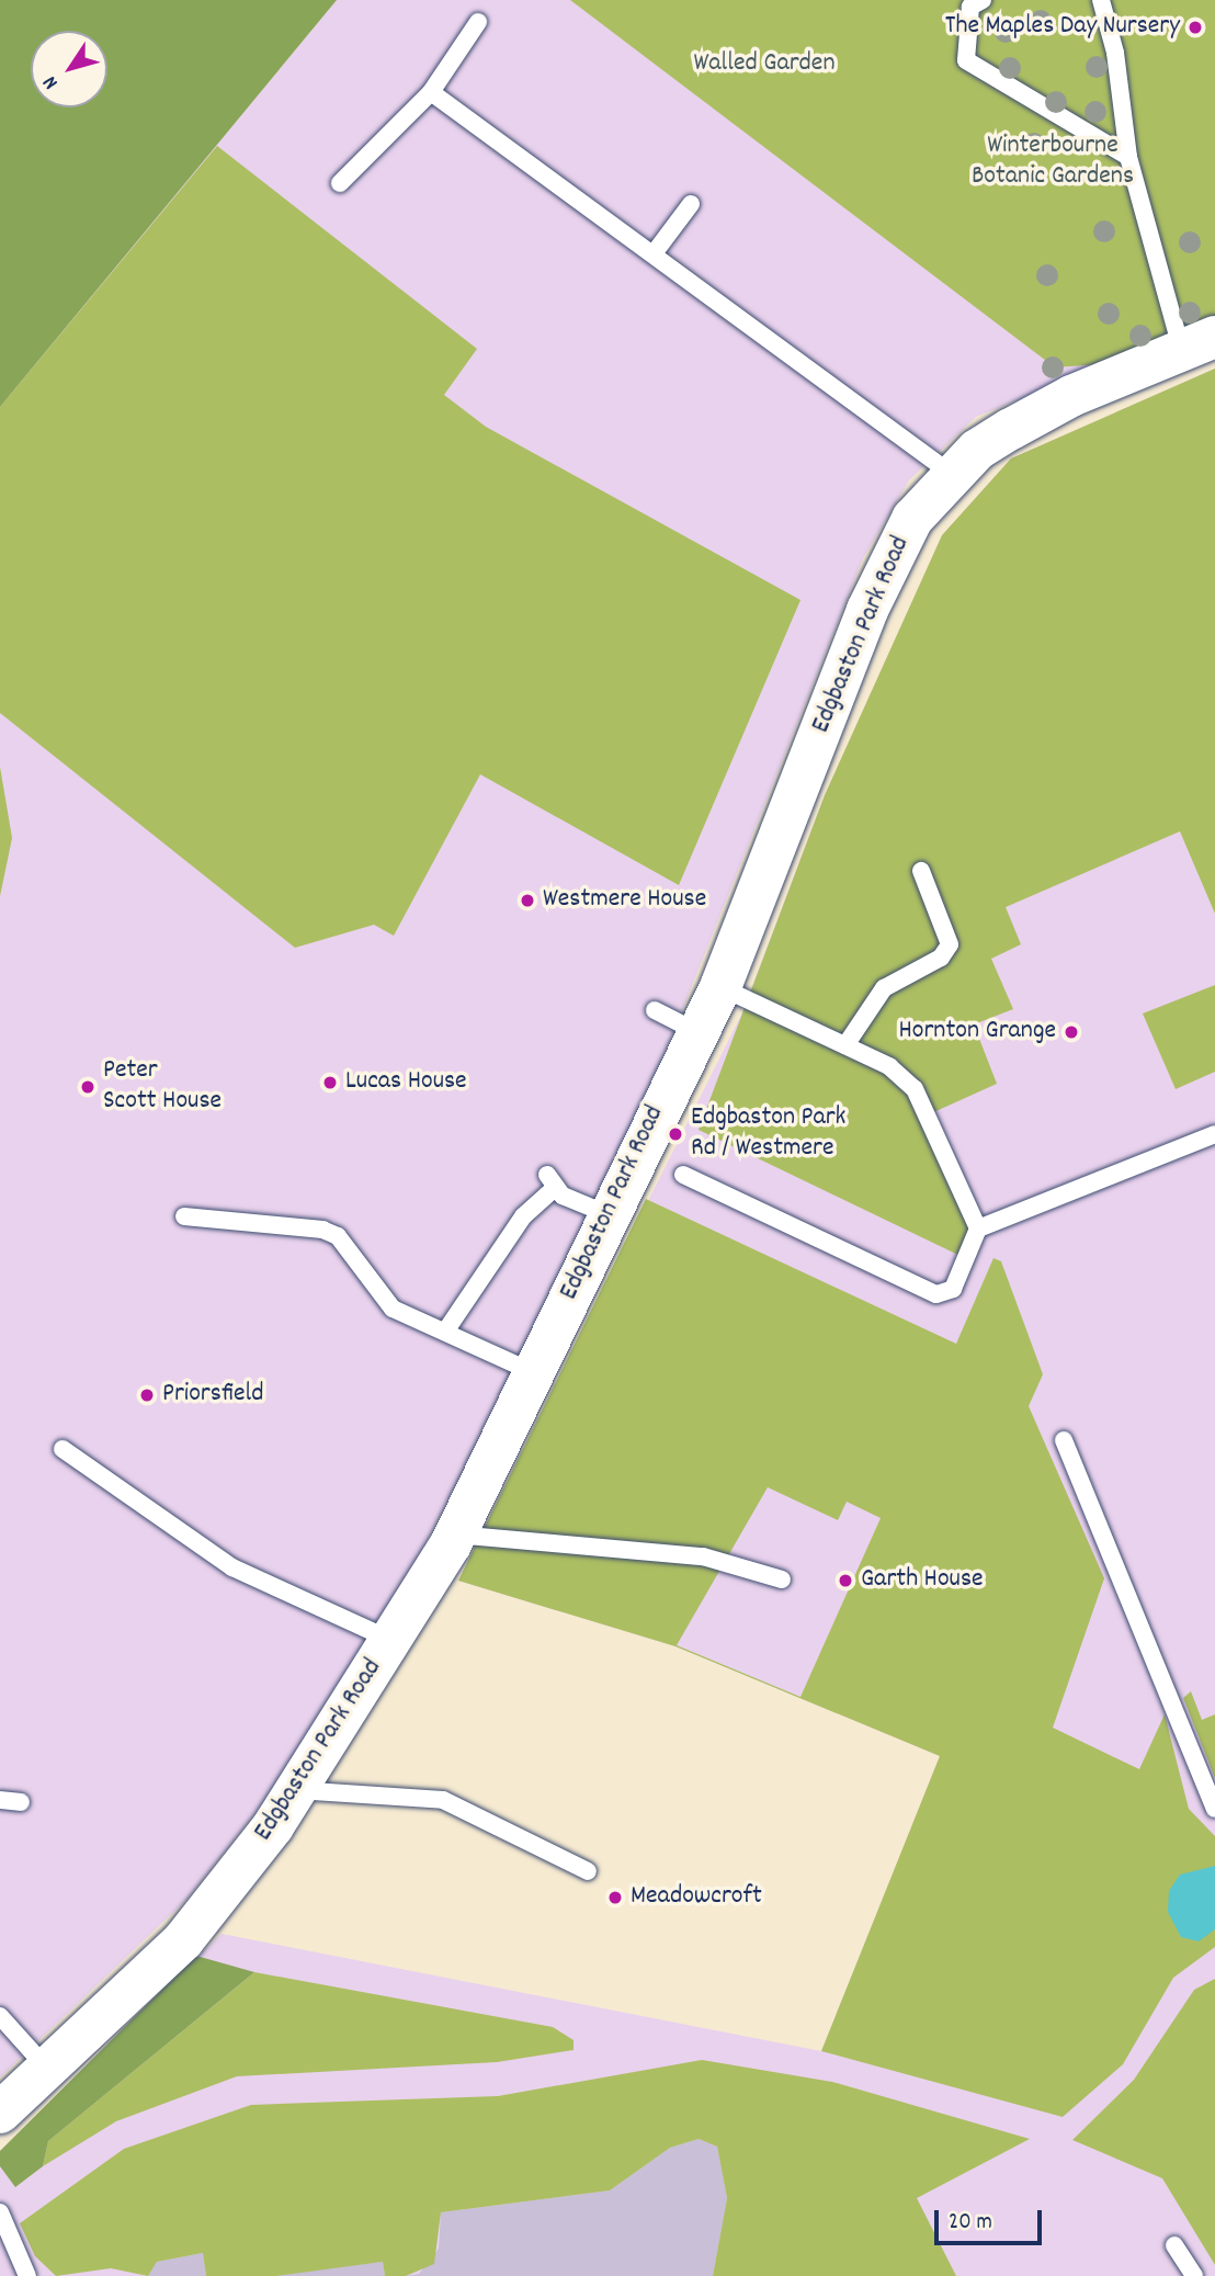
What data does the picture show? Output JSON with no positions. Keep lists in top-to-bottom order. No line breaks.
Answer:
{"streets":{"street":["Edgbaston Park Road"]},"parks":["Walled Garden","Winterbourne Botanic Gardens"],"places":["The Maples Day Nursery","Westmere House","Hornton Grange","Lucas House","Peter Scott House","Edgbaston Park Rd / Westmere","Priorsfield","Garth House","Meadowcroft"],"scale_bar":"20 m","north":"bottom left"}
